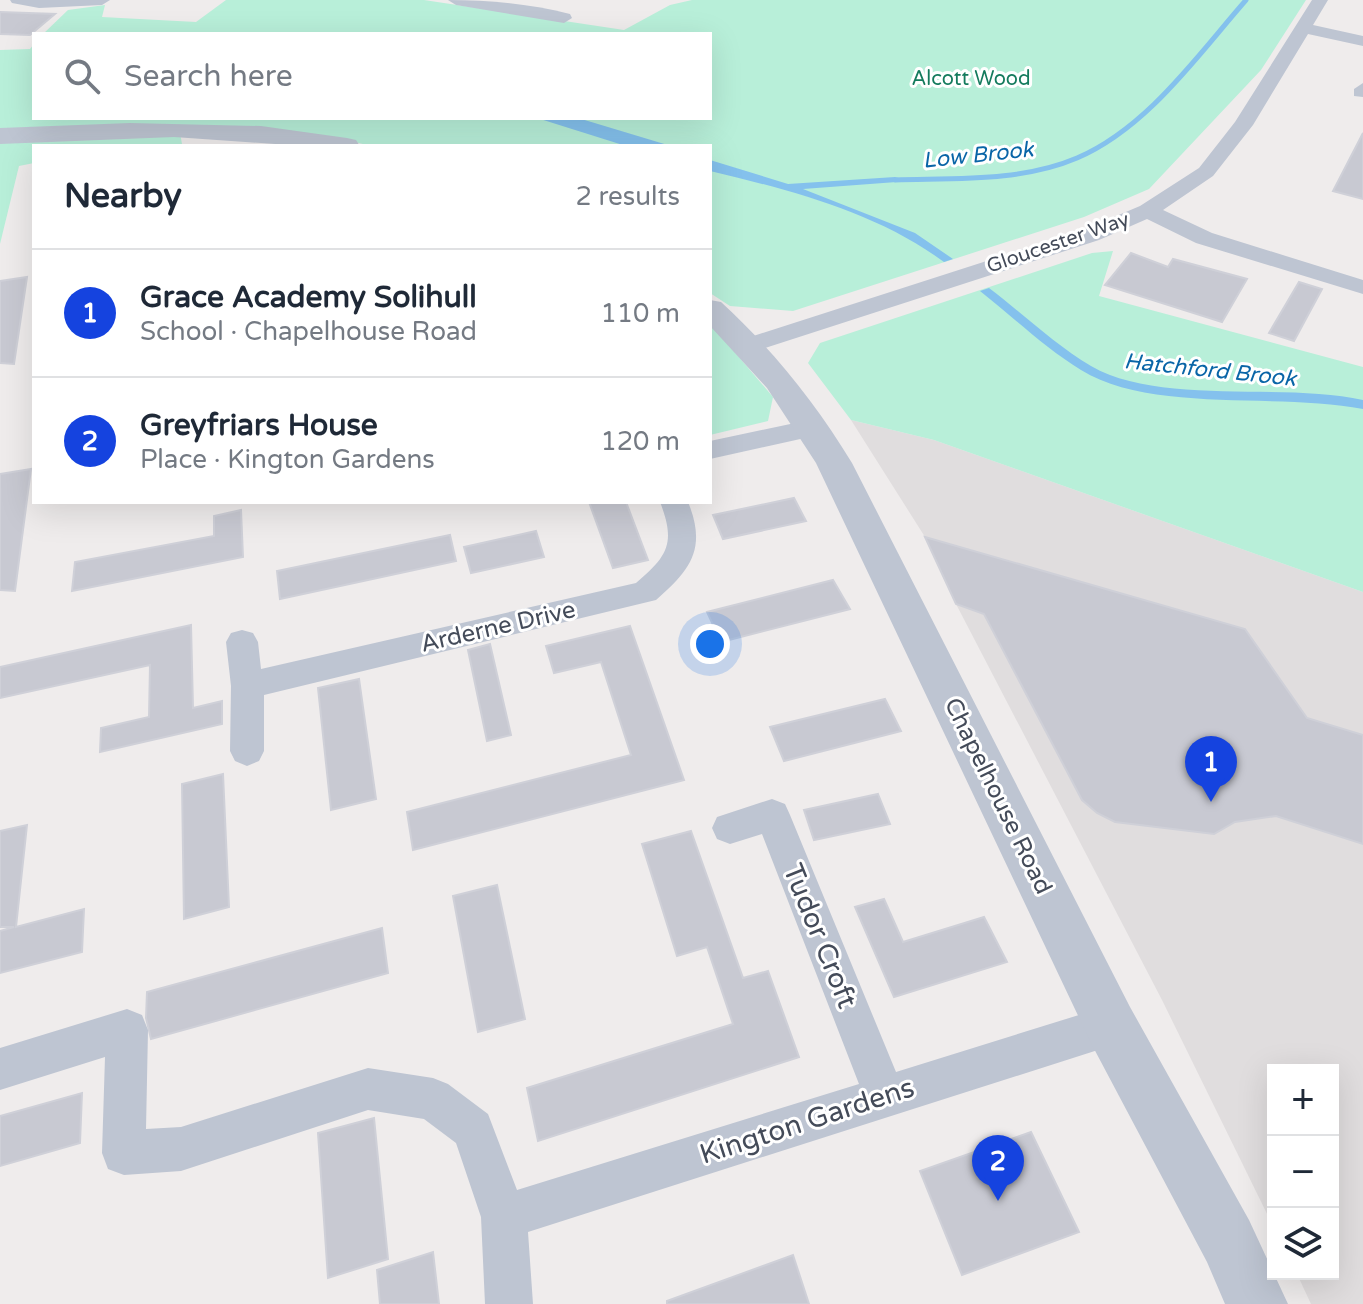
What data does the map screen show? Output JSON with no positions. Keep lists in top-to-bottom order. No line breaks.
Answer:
{"streets":{"street":["Gloucester Way","Arderne Drive","Chapelhouse Road","Tudor Croft","Kington Gardens"]},"crossings":[["Gloucester Way","Chapelhouse Road"],["Chapelhouse Road","Kington Gardens"],["Tudor Croft","Kington Gardens"]],"water":["Low Brook","Hatchford Brook"],"parks":["Alcott Wood"],"page":{"search":"Search here","heading":["Nearby","2 results"],"list":[{"mark":"1","name":"Grace Academy Solihull","note":"School · Chapelhouse Road","value":"110 m"},{"mark":"2","name":"Greyfriars House","note":"Place · Kington Gardens","value":"120 m"}],"pins":["1","2"],"map_buttons":["+","−"]}}
